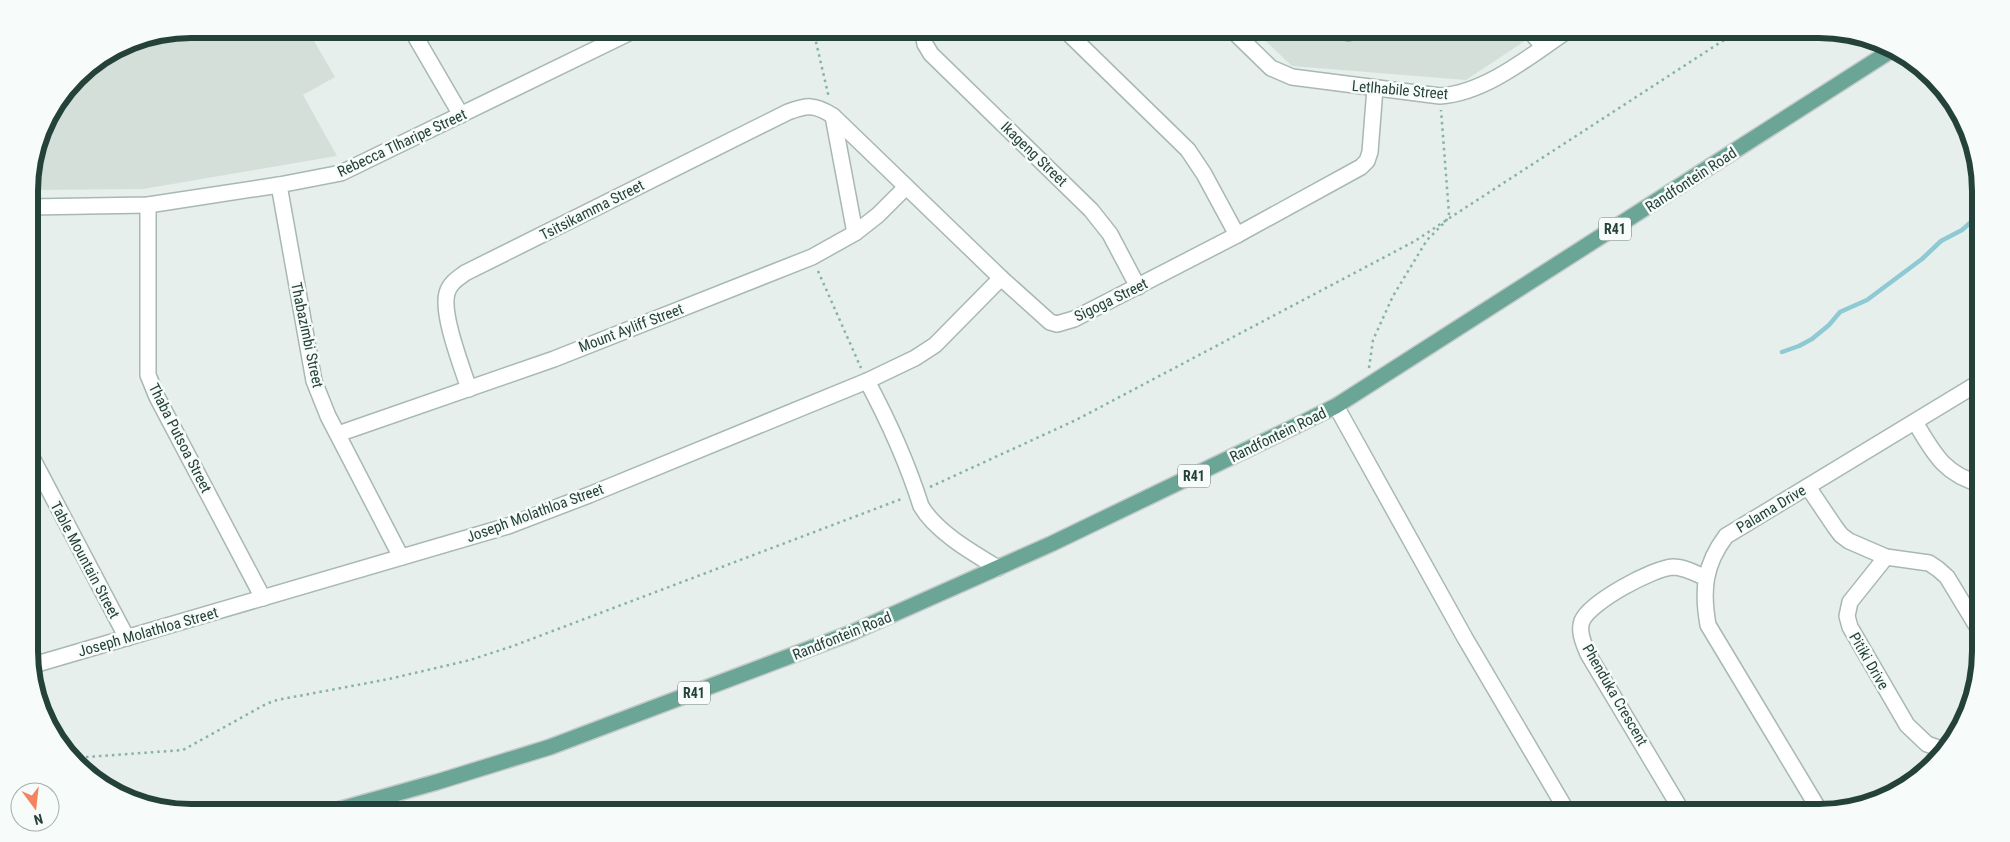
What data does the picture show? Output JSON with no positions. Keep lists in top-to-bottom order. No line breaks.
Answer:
{"streets":{"main road":["Randfontein Road","R41"],"street":["Letlhabile Street","Rebecca Tlharipe Street","Ikageng Street","Tsitsikamma Street","Sigoga Street","Mount Ayliff Street","Thabazimbi Street","Thaba Putsoa Street","Palama Drive","Joseph Molathloa Street","Table Mountain Street","Pitiki Drive","Phenduka Crescent"]},"crossings":[["Letlhabile Street","Sigoga Street"],["Rebecca Tlharipe Street","Thabazimbi Street"],["Rebecca Tlharipe Street","Thaba Putsoa Street"],["Ikageng Street","Sigoga Street"],["Tsitsikamma Street","Sigoga Street"],["Tsitsikamma Street","Mount Ayliff Street"],["Sigoga Street","Mount Ayliff Street"],["Sigoga Street","Joseph Molathloa Street"],["Mount Ayliff Street","Thabazimbi Street"],["Thabazimbi Street","Joseph Molathloa Street"],["Thaba Putsoa Street","Joseph Molathloa Street"],["Palama Drive","Phenduka Crescent"],["Joseph Molathloa Street","Table Mountain Street"]],"north":"bottom"}
